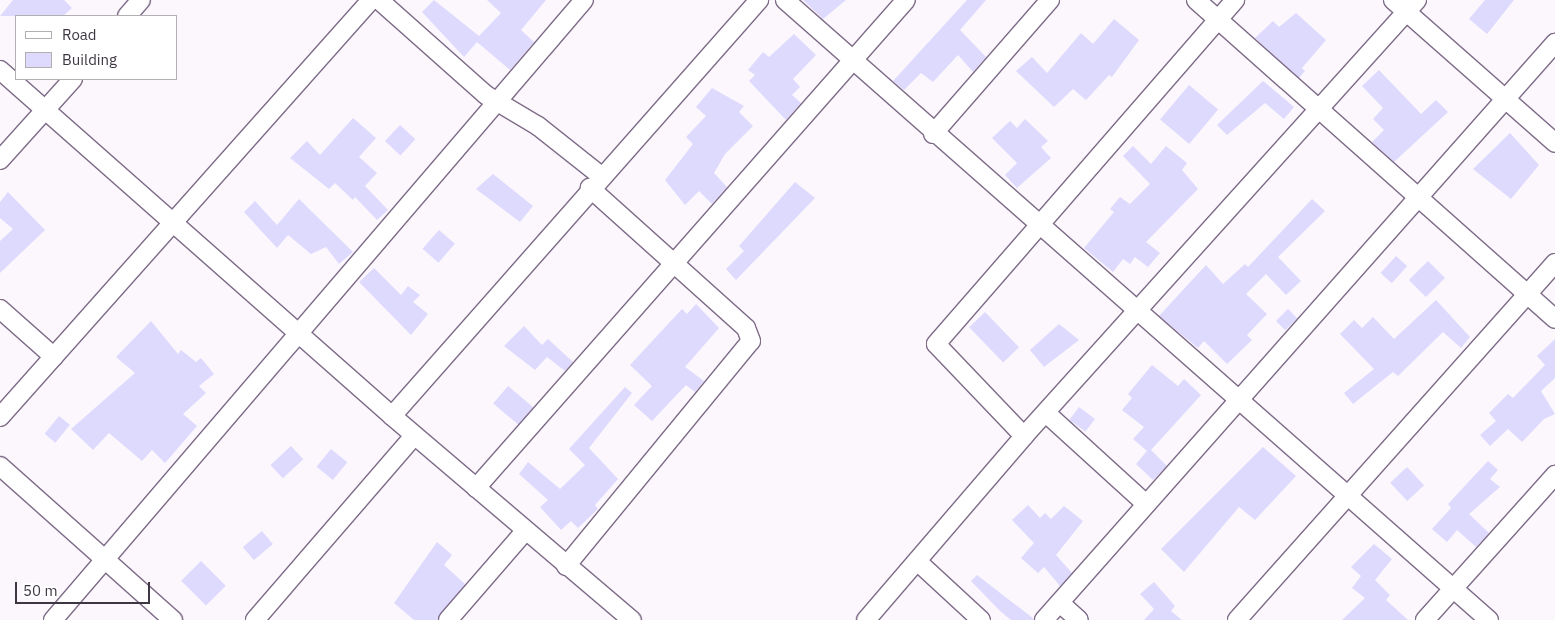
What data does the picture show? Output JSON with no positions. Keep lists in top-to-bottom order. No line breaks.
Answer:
{"legend":["Road","Building"],"scale_bar":"50 m"}
